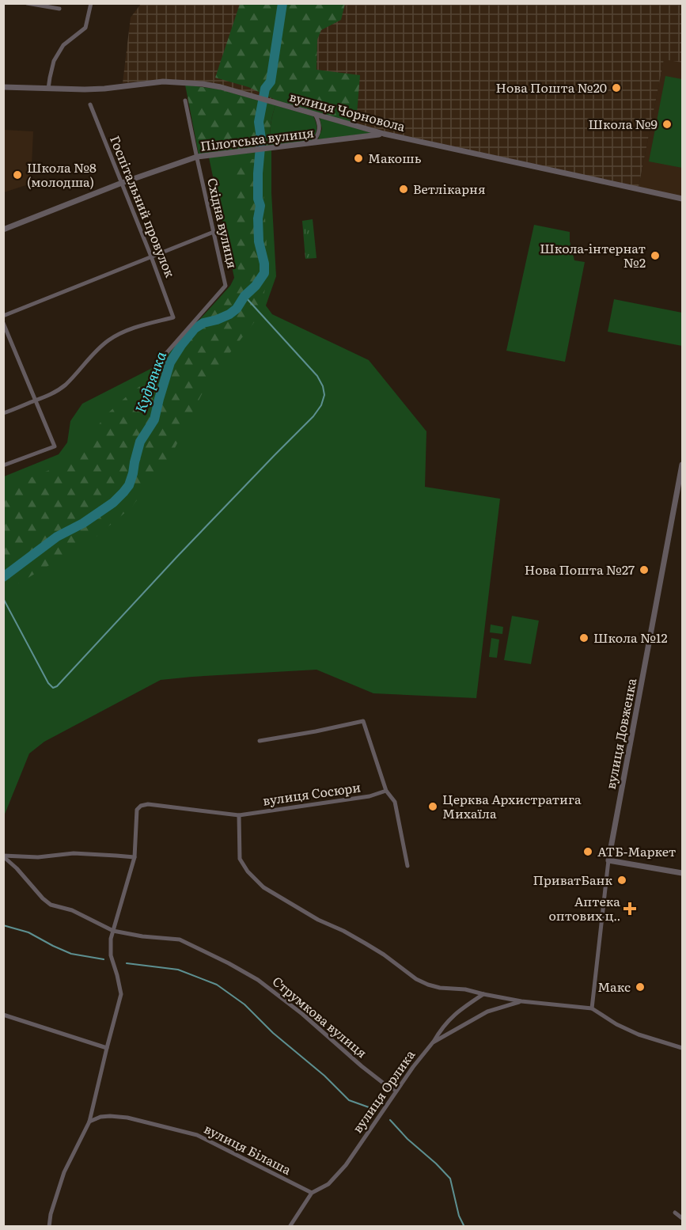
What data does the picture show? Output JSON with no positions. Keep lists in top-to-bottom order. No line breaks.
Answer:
{"streets":{"street":["вулиця Чорновола","Пілотська вулиця","Госпітальний провулок","Східна вулиця","вулиця Довженка","вулиця Сосюри","Струмкова вулиця","вулиця Орлика","вулиця Білаша"]},"crossings":[["вулиця Чорновола","Пілотська вулиця"],["Пілотська вулиця","Госпітальний провулок"],["Пілотська вулиця","Східна вулиця"],["Струмкова вулиця","вулиця Орлика"],["вулиця Орлика","вулиця Білаша"]],"water":["Кудрянка"],"places":{"other":["Нова Пошта №20","Школа №9","Макошь","Школа №8 (молодша)","Ветлікарня","Школа-інтернат №2","Нова Пошта №27","Школа №12","Церква Архистратига Михаїла","АТБ-Маркет","ПриватБанк","Макс"],"health":["Аптека оптових ц‥"]}}
